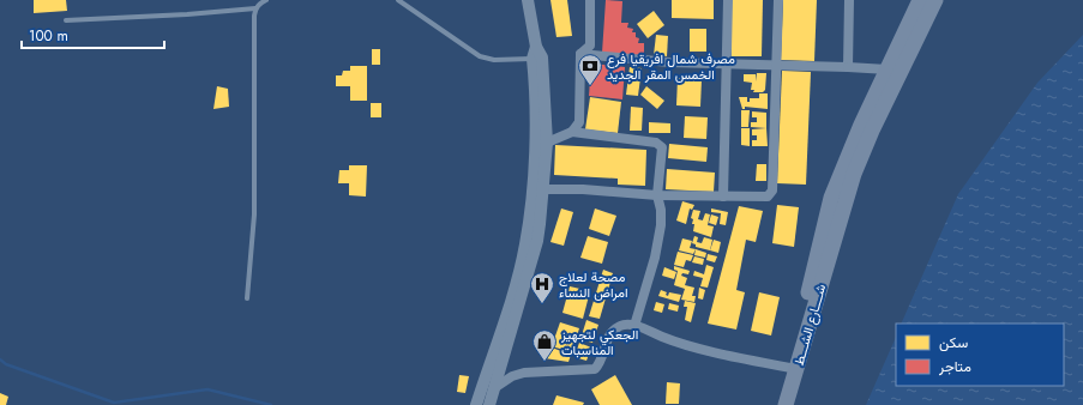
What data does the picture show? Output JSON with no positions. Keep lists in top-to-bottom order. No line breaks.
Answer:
{"streets":{"main road":["شــــارع الشـــط"]},"places":{"bank":["مصرف شمال افريقيا فرع الخمس المقر الجديد"],"hospital":["مصحة لعلاج امراض النساء"],"shop":["الجعكي لتجهيز المناسبات"]},"legend":["سكن","متاجر"],"scale_bar":"100 m"}
